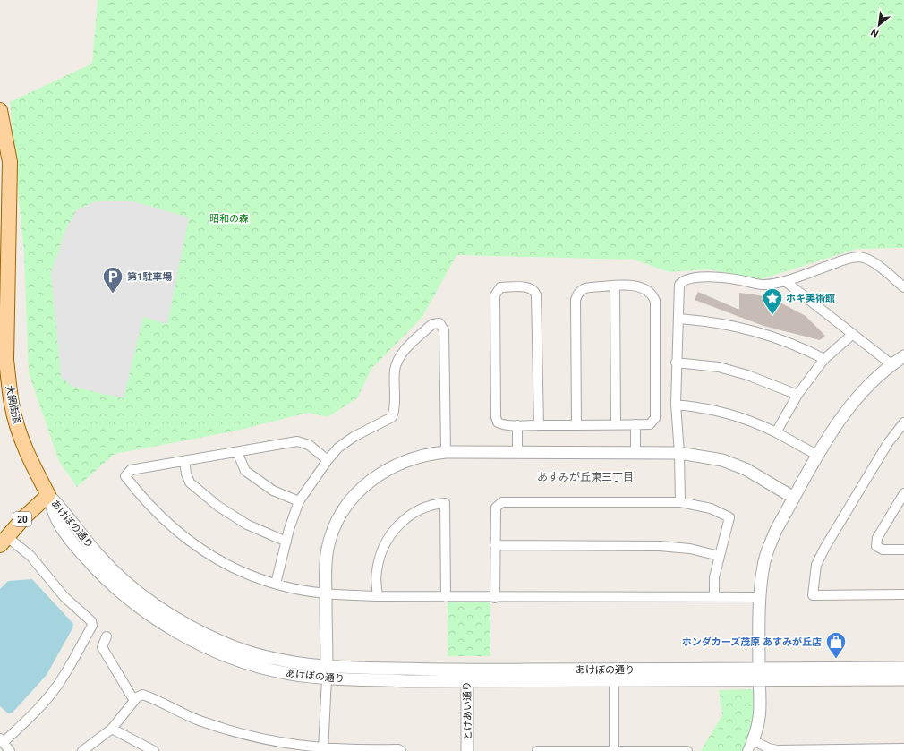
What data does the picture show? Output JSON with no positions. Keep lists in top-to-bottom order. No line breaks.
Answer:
{"streets":{"main road":["大網街道","20"],"street":["あけぼの通り","とけあい通り"]},"crossings":[["大網街道","20"],["大網街道","あけぼの通り"],["20","あけぼの通り"],["あけぼの通り","とけあい通り"]],"districts":["あすみが丘東三丁目"],"parks":["昭和の森"],"places":{"parking":["第1駐車場"],"place":["ホキ美術館"],"shop":["ホンダカーズ茂原 あすみが丘店"]},"north":"bottom left"}
